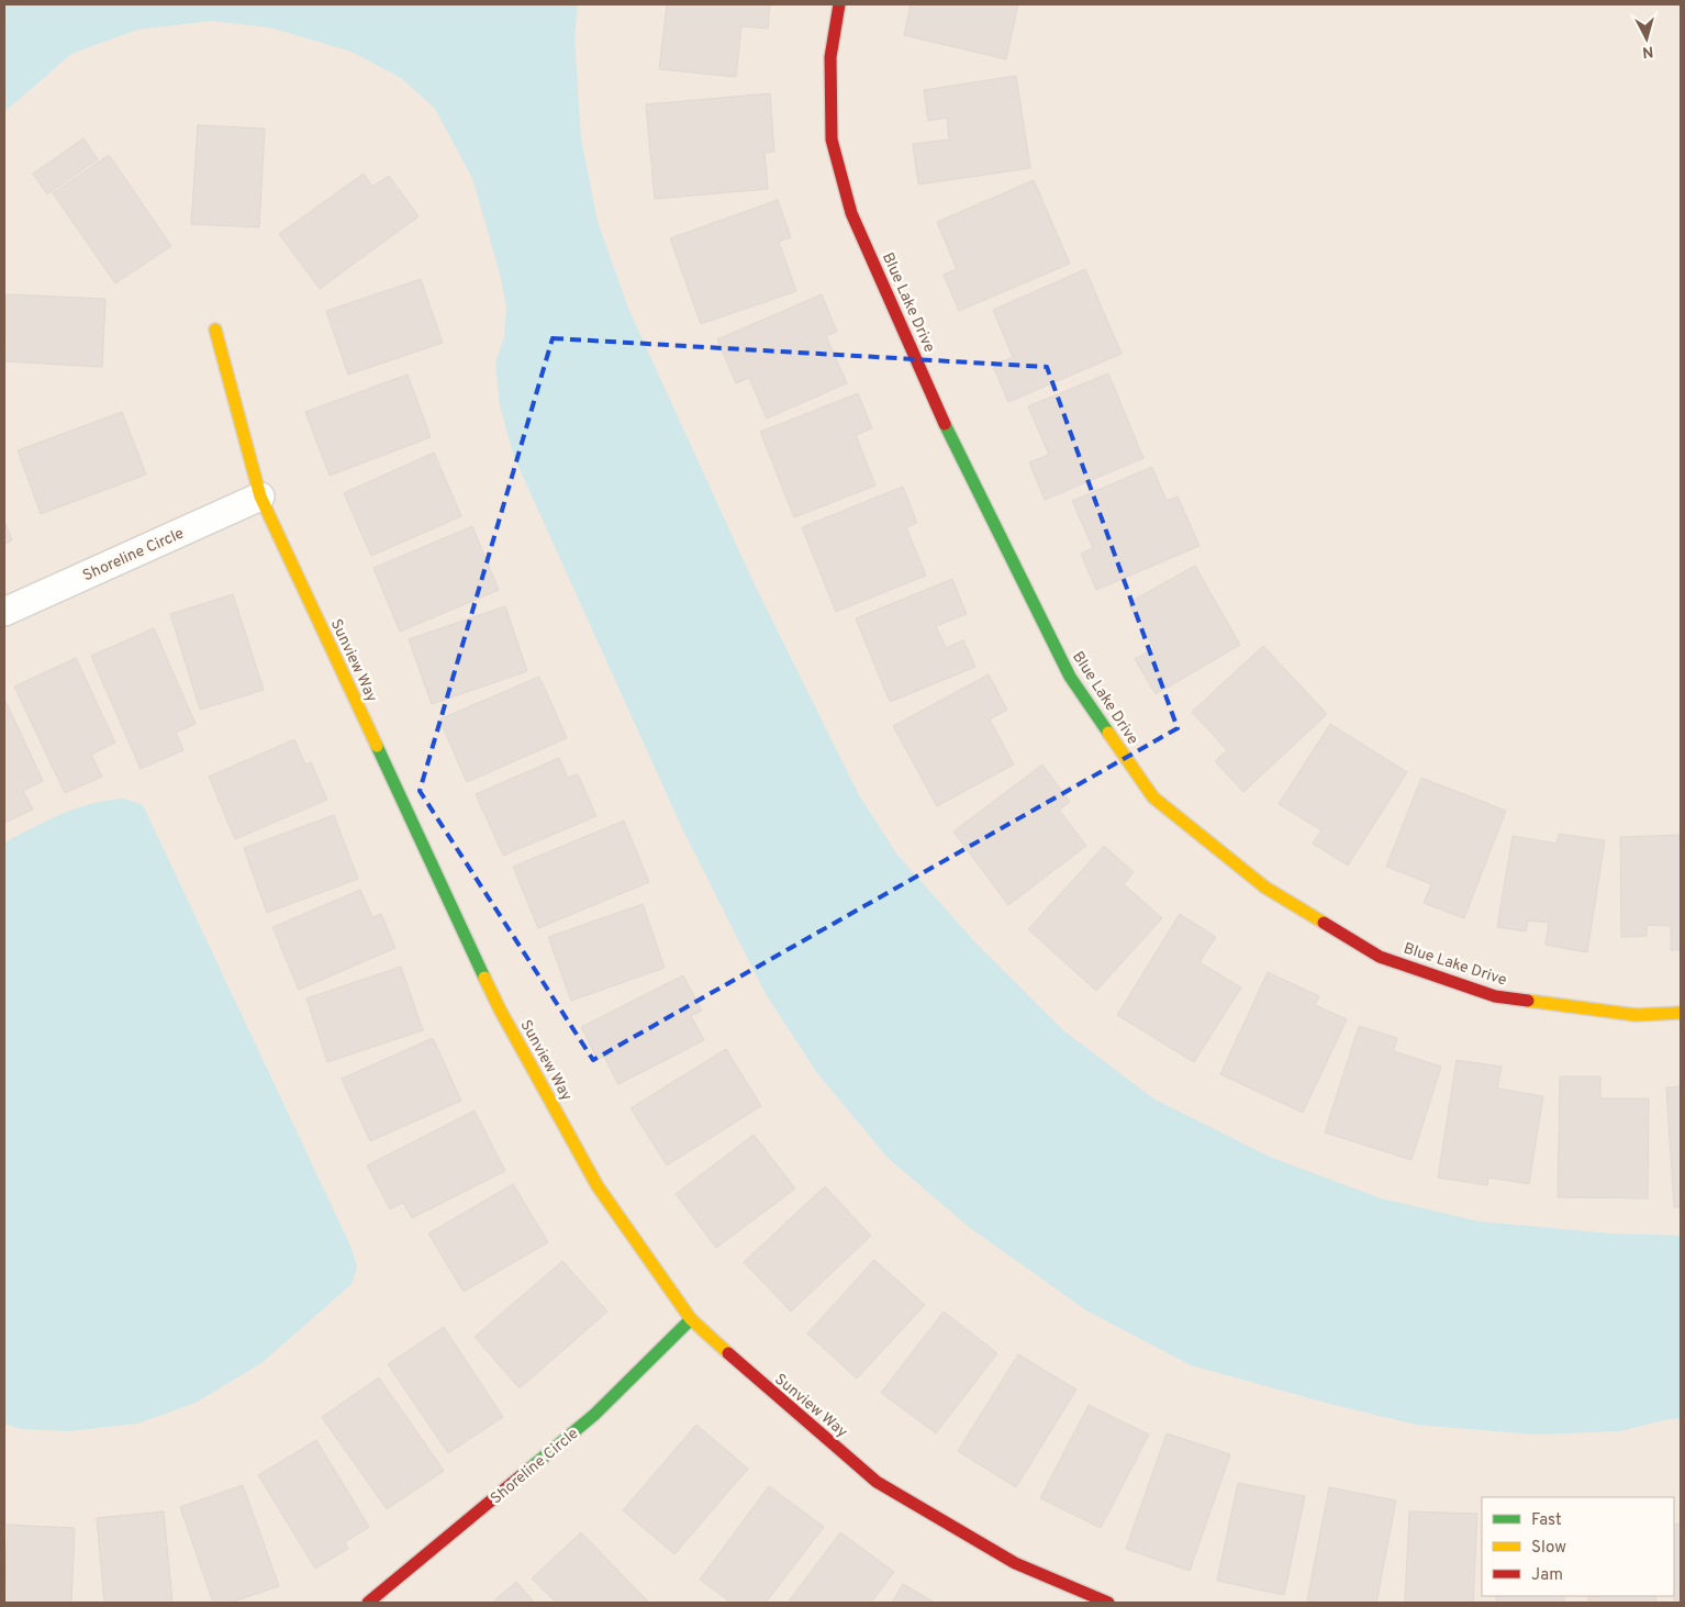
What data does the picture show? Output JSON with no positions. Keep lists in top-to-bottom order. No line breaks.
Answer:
{"streets":{"street":["Blue Lake Drive","Shoreline Circle","Sunview Way"]},"crossings":[["Shoreline Circle","Sunview Way"]],"legend":["Fast","Slow","Jam"],"north":"bottom"}
